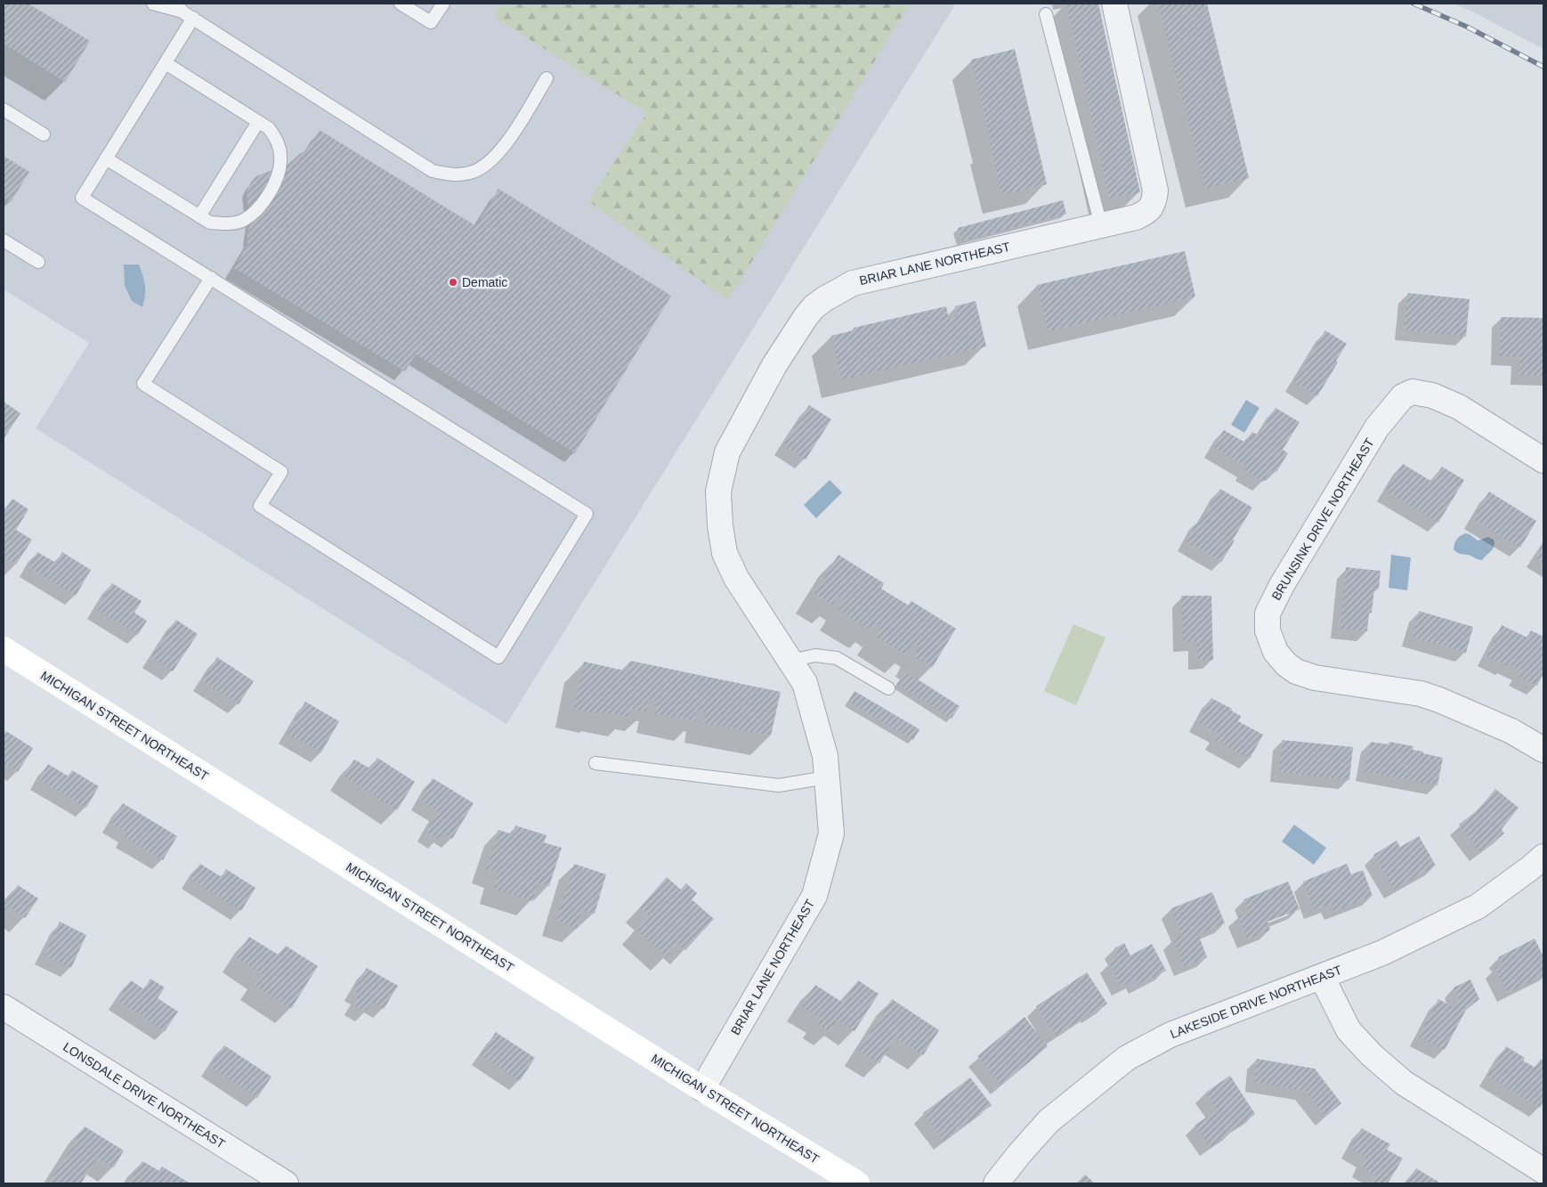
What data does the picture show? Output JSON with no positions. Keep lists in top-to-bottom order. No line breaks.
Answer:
{"streets":{"main road":["MICHIGAN STREET NORTHEAST"],"street":["BRIAR LANE NORTHEAST","BRUNSINK DRIVE NORTHEAST","LAKESIDE DRIVE NORTHEAST","LONSDALE DRIVE NORTHEAST"]},"crossings":[["BRIAR LANE NORTHEAST","MICHIGAN STREET NORTHEAST"]],"places":["Dematic"]}
